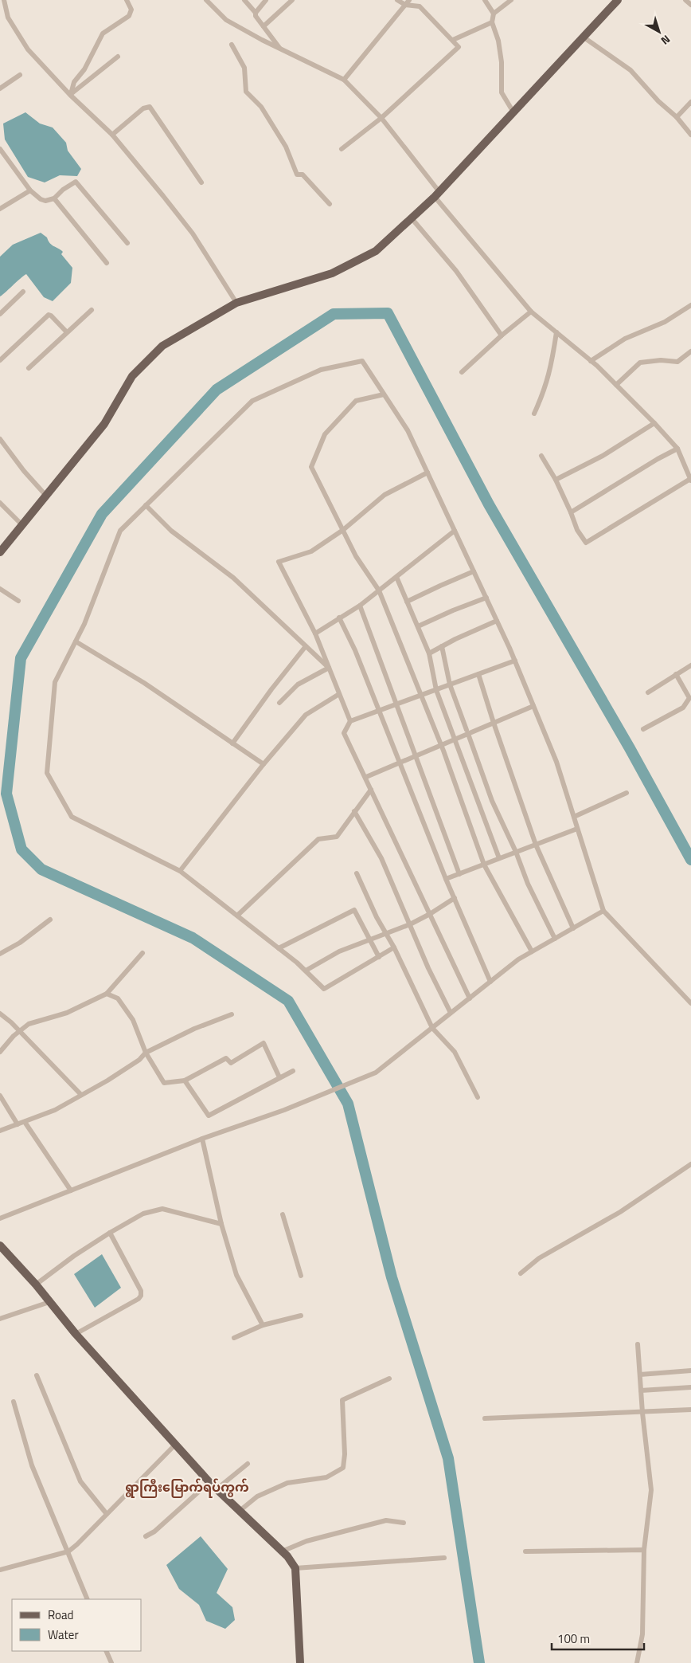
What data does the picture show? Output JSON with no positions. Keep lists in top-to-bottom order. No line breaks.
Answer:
{"districts":["ရွာကြီးမြောက်ရပ်ကွက်"],"legend":["Road","Water"],"scale_bar":"100 m","north":"bottom right"}
